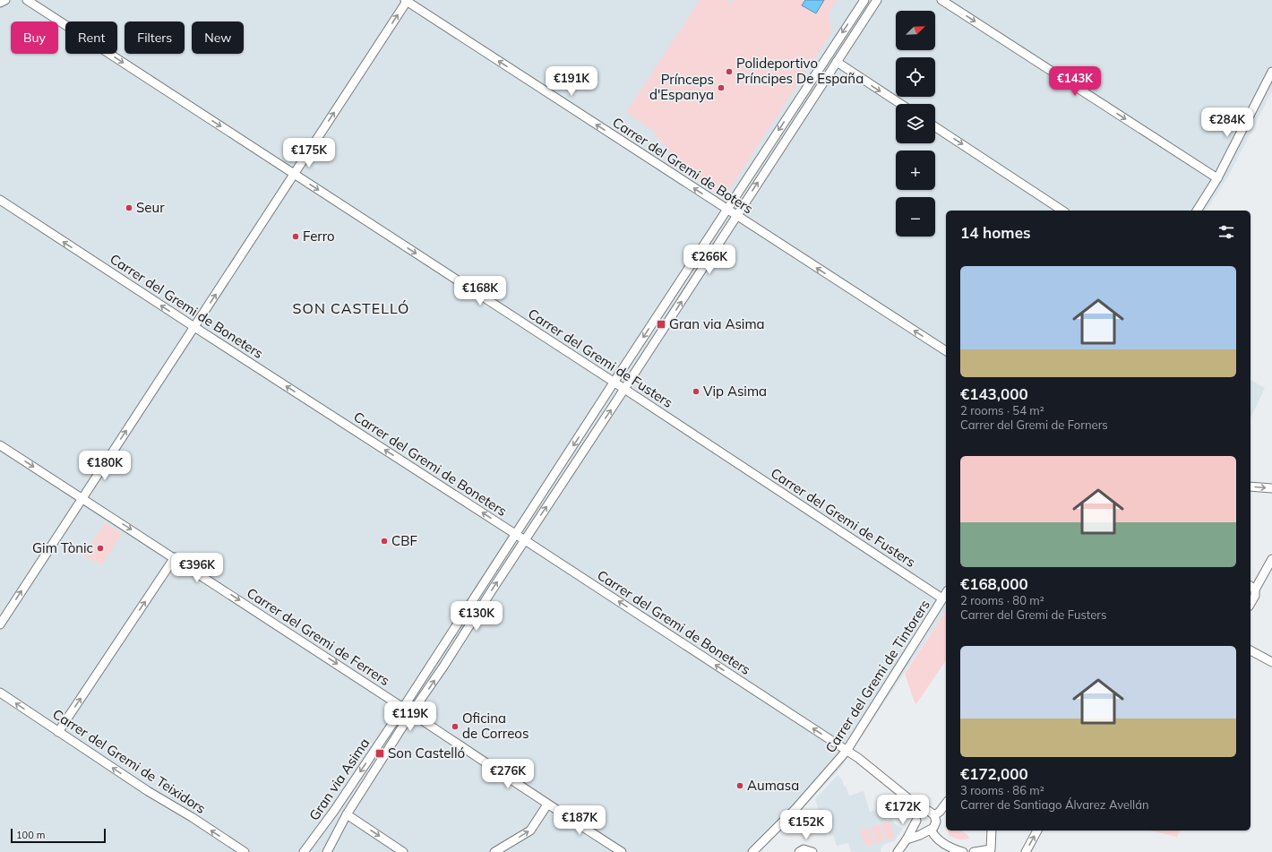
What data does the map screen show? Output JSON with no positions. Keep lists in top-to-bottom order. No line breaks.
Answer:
{"streets":{"street":["Carrer del Gremi de Boters","Carrer del Gremi de Boneters","Carrer del Gremi de Fusters","Carrer del Gremi de Ferrers","Carrer del Gremi de Tintorers","Carrer del Gremi de Teixidors","Gran via Asima"]},"crossings":[["Carrer del Gremi de Boters","Gran via Asima"],["Carrer del Gremi de Boneters","Carrer del Gremi de Tintorers"],["Carrer del Gremi de Boneters","Gran via Asima"],["Carrer del Gremi de Fusters","Carrer del Gremi de Tintorers"],["Carrer del Gremi de Fusters","Gran via Asima"],["Carrer del Gremi de Ferrers","Gran via Asima"]],"one_way":["Carrer del Gremi de Boters","Carrer del Gremi de Boneters","Carrer del Gremi de Fusters","Carrer del Gremi de Ferrers","Carrer del Gremi de Teixidors"],"districts":["SON CASTELLÓ"],"places":{"other":["Polideportivo Príncipes De España","Prínceps d'Espanya","Seur","Ferro","Vip Asima","CBF","Gim Tònic","Oficina de Correos","Aumasa"],"transit":["Gran via Asima","Son Castelló"]},"scale_bar":"100 m","north":"top right","page":{"map_buttons":["+","−"],"chip":["Buy","Rent","Filters","New"],"price":["€191K","€143K","€284K","€175K","€266K","€168K","€180K","€396K","€130K","€119K","€276K","€172K","€187K","€152K"],"heading":"14 homes","list":[{"name":"€143,000","note":"2 rooms · 54 m² · Carrer del Gremi de Forners"},{"name":"€168,000","note":"2 rooms · 80 m² · Carrer del Gremi de Fusters"},{"name":"€172,000","note":"3 rooms · 86 m² · Carrer de Santiago Álvarez Avellán"}],"scale":"100 m"}}
